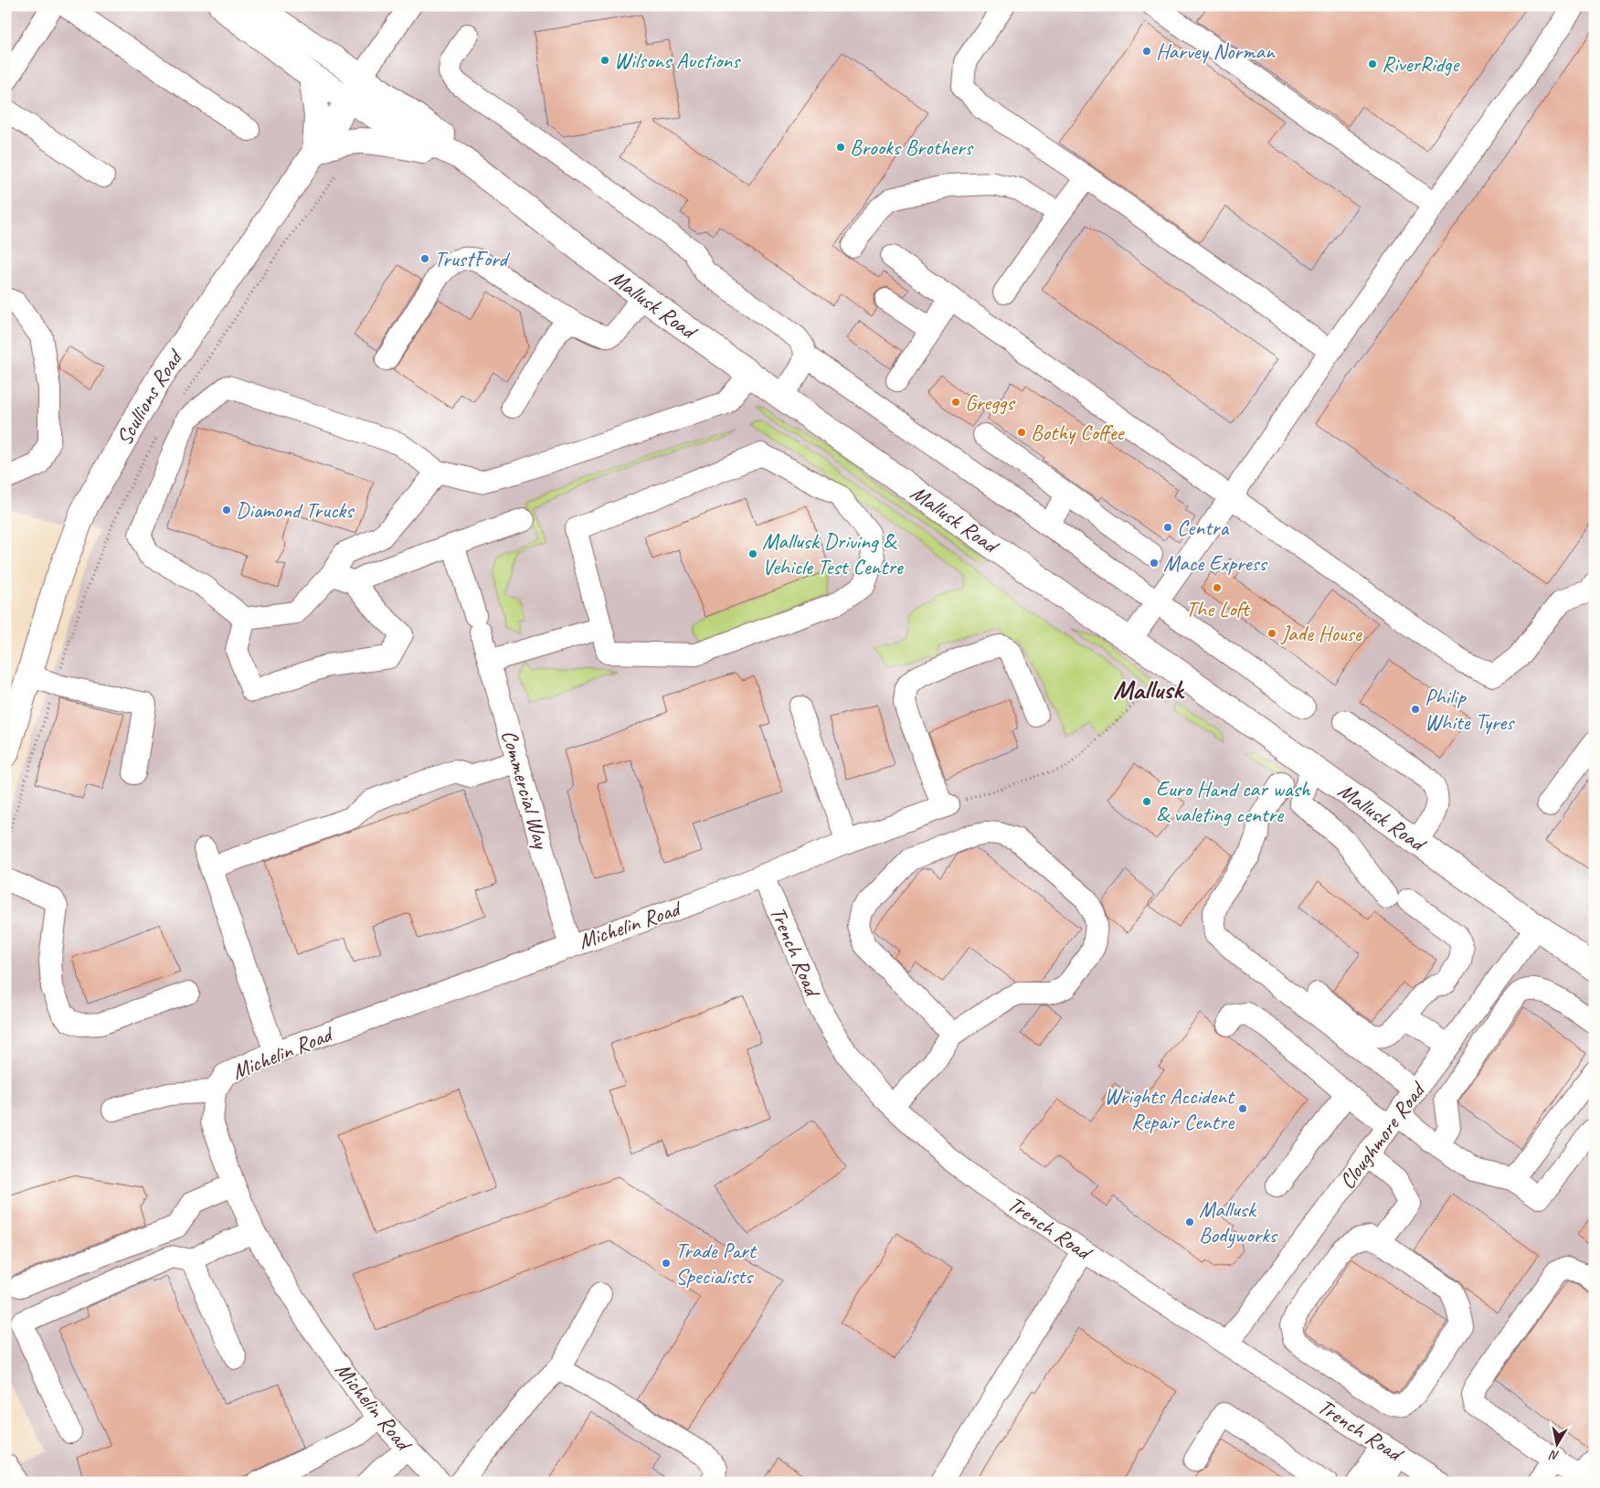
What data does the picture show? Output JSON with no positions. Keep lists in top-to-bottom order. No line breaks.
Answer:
{"streets":{"main road":["Mallusk Road","Scullions Road"],"street":["Commercial Way","Michelin Road","Trench Road","Cloughmore Road"]},"crossings":[["Mallusk Road","Scullions Road"],["Mallusk Road","Cloughmore Road"],["Commercial Way","Michelin Road"],["Michelin Road","Trench Road"],["Trench Road","Cloughmore Road"]],"districts":["Mallusk"],"places":["Harvey Norman","Wilsons Auctions","RiverRidge","Brooks Brothers","TrustFord","Greggs","Bothy Coffee","Diamond Trucks","Centra","Mallusk Driving & Vehicle Test Centre","Mace Express","The Loft","Jade House","Philip White Tyres","Euro Hand car wash & valeting centre","Wrights Accident Repair Centre","Mallusk Bodyworks","Trade Part Specialists"],"north":"bottom"}
